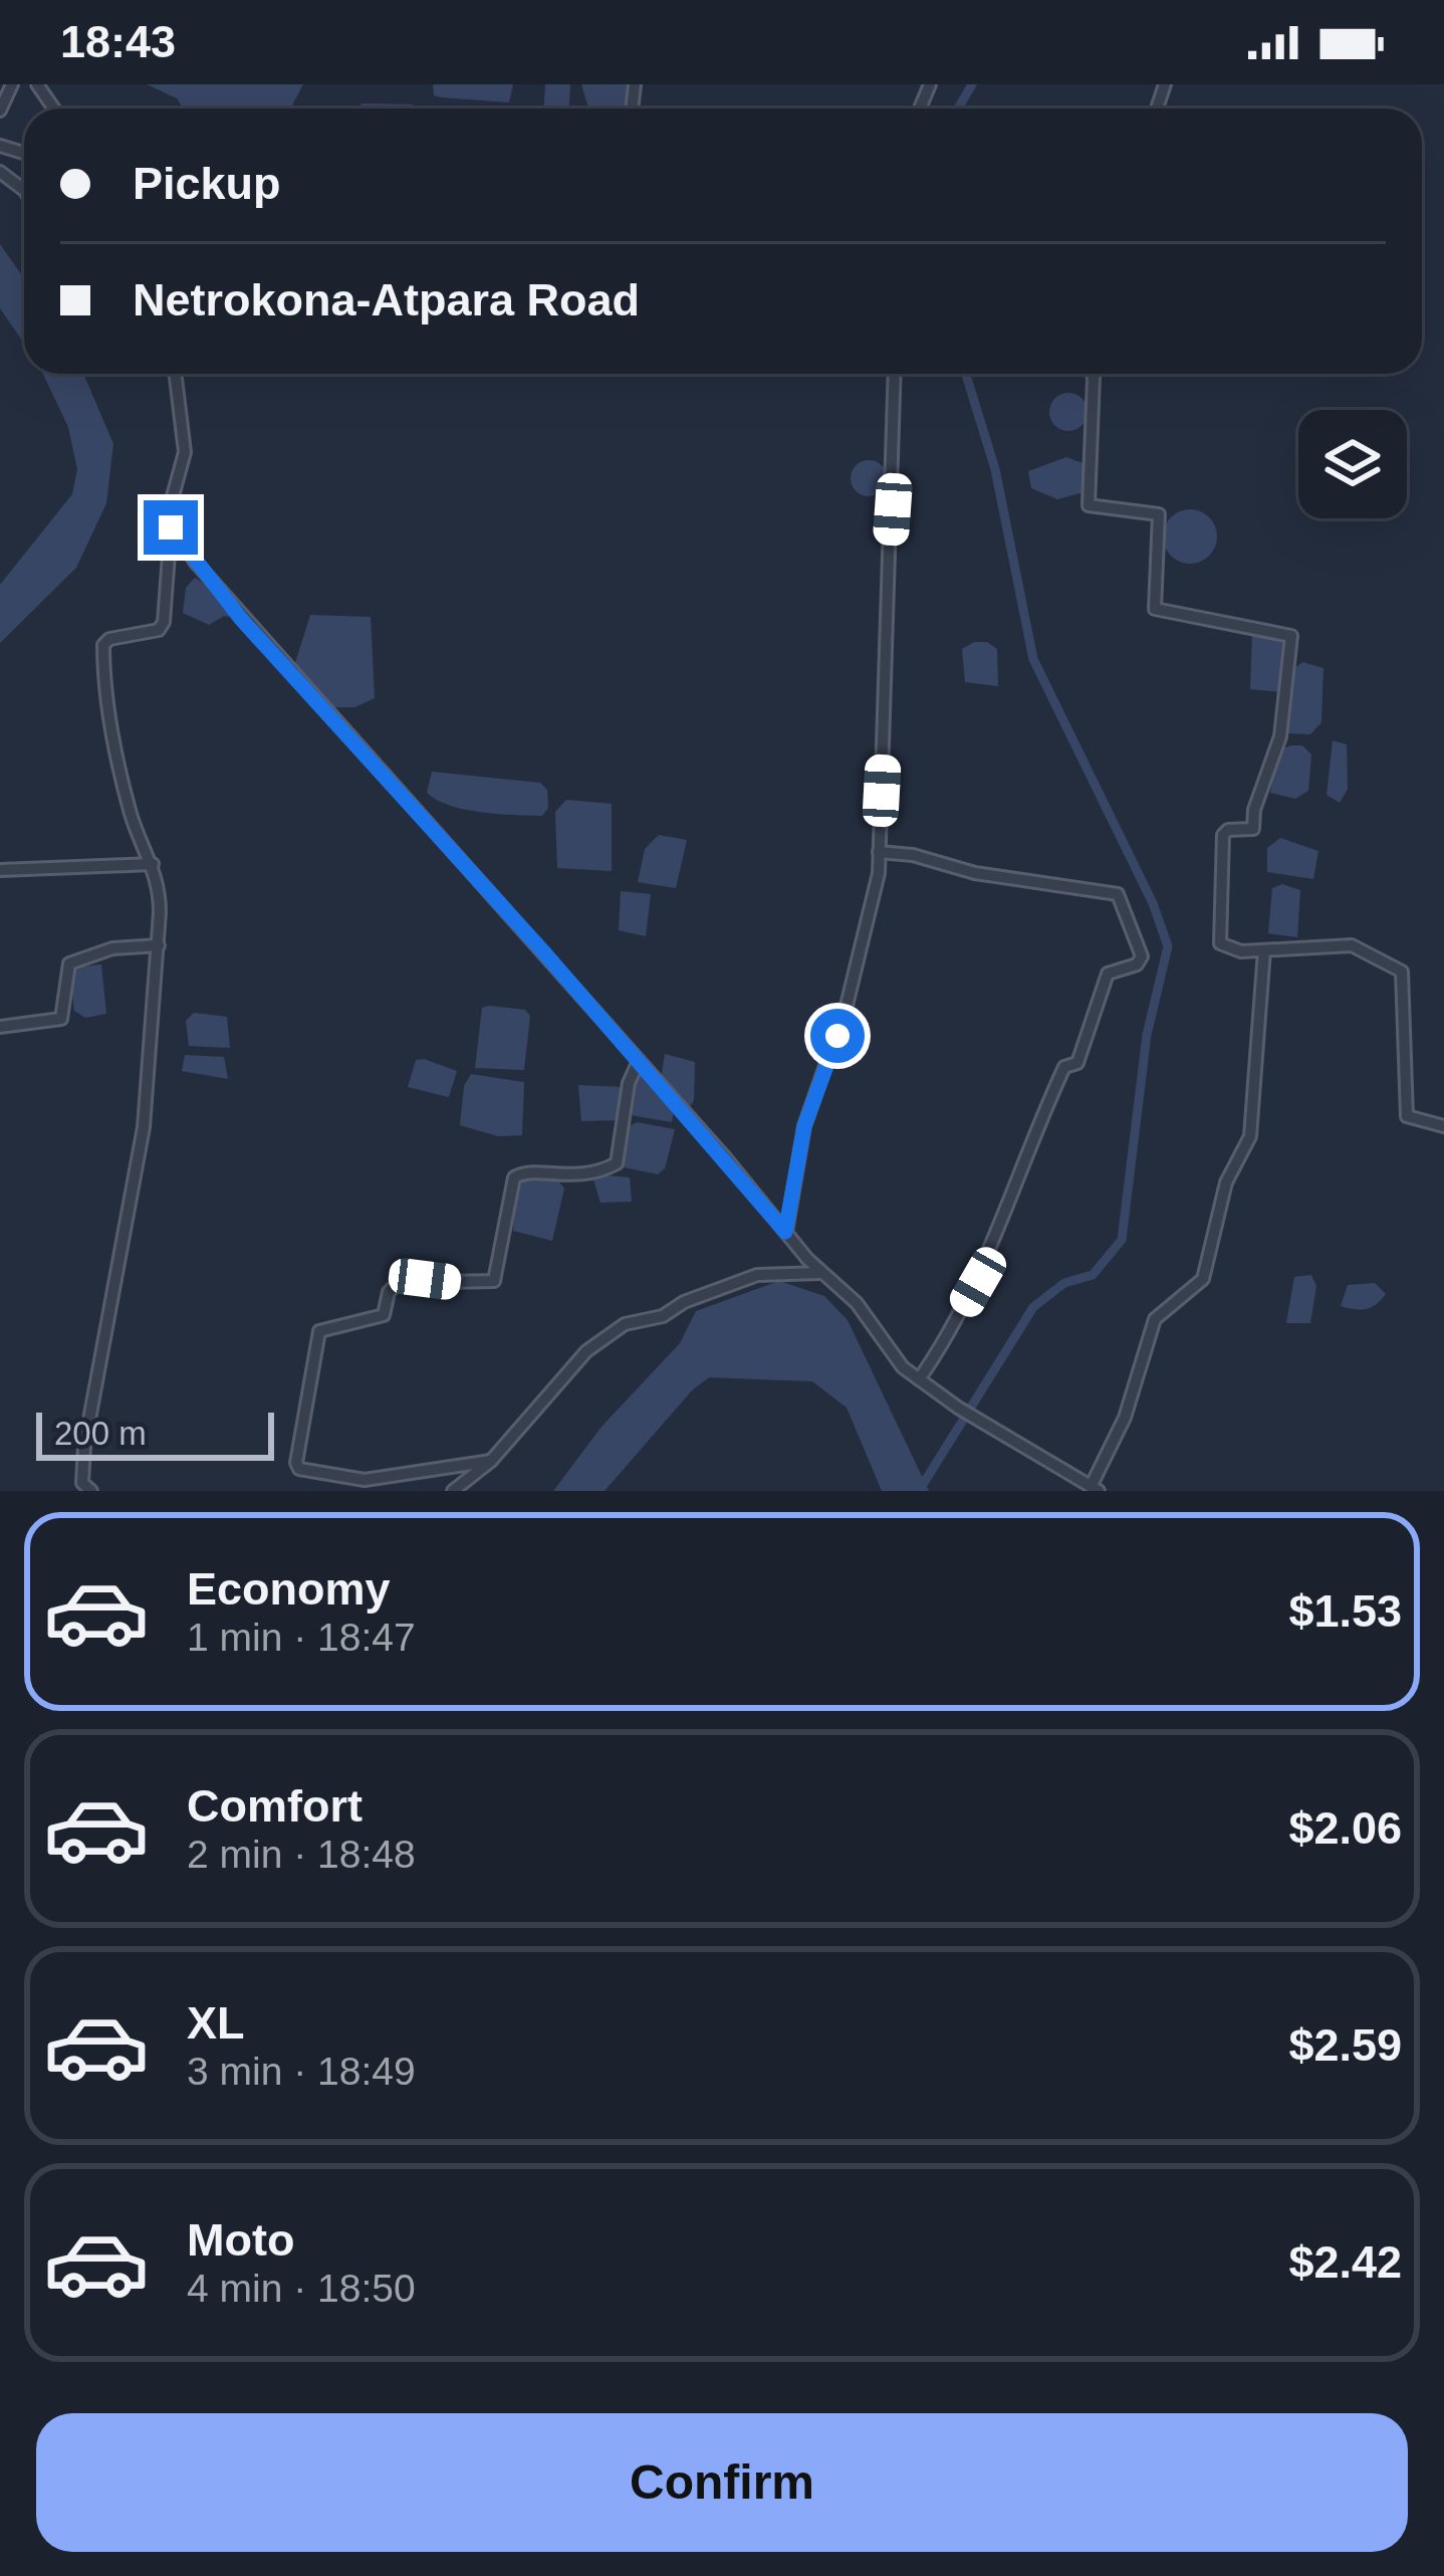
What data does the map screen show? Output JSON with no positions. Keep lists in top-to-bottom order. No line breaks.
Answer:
{"scale_bar":"200 m","page":{"status":"18:43","banner":["Pickup","Netrokona-Atpara Road"],"scale":"200 m","list":[{"name":"Economy","note":"1 min · 18:47","value":"$1.53"},{"name":"Comfort","note":"2 min · 18:48","value":"$2.06"},{"name":"XL","note":"3 min · 18:49","value":"$2.59"},{"name":"Moto","note":"4 min · 18:50","value":"$2.42"}],"buttons":"Confirm"}}
